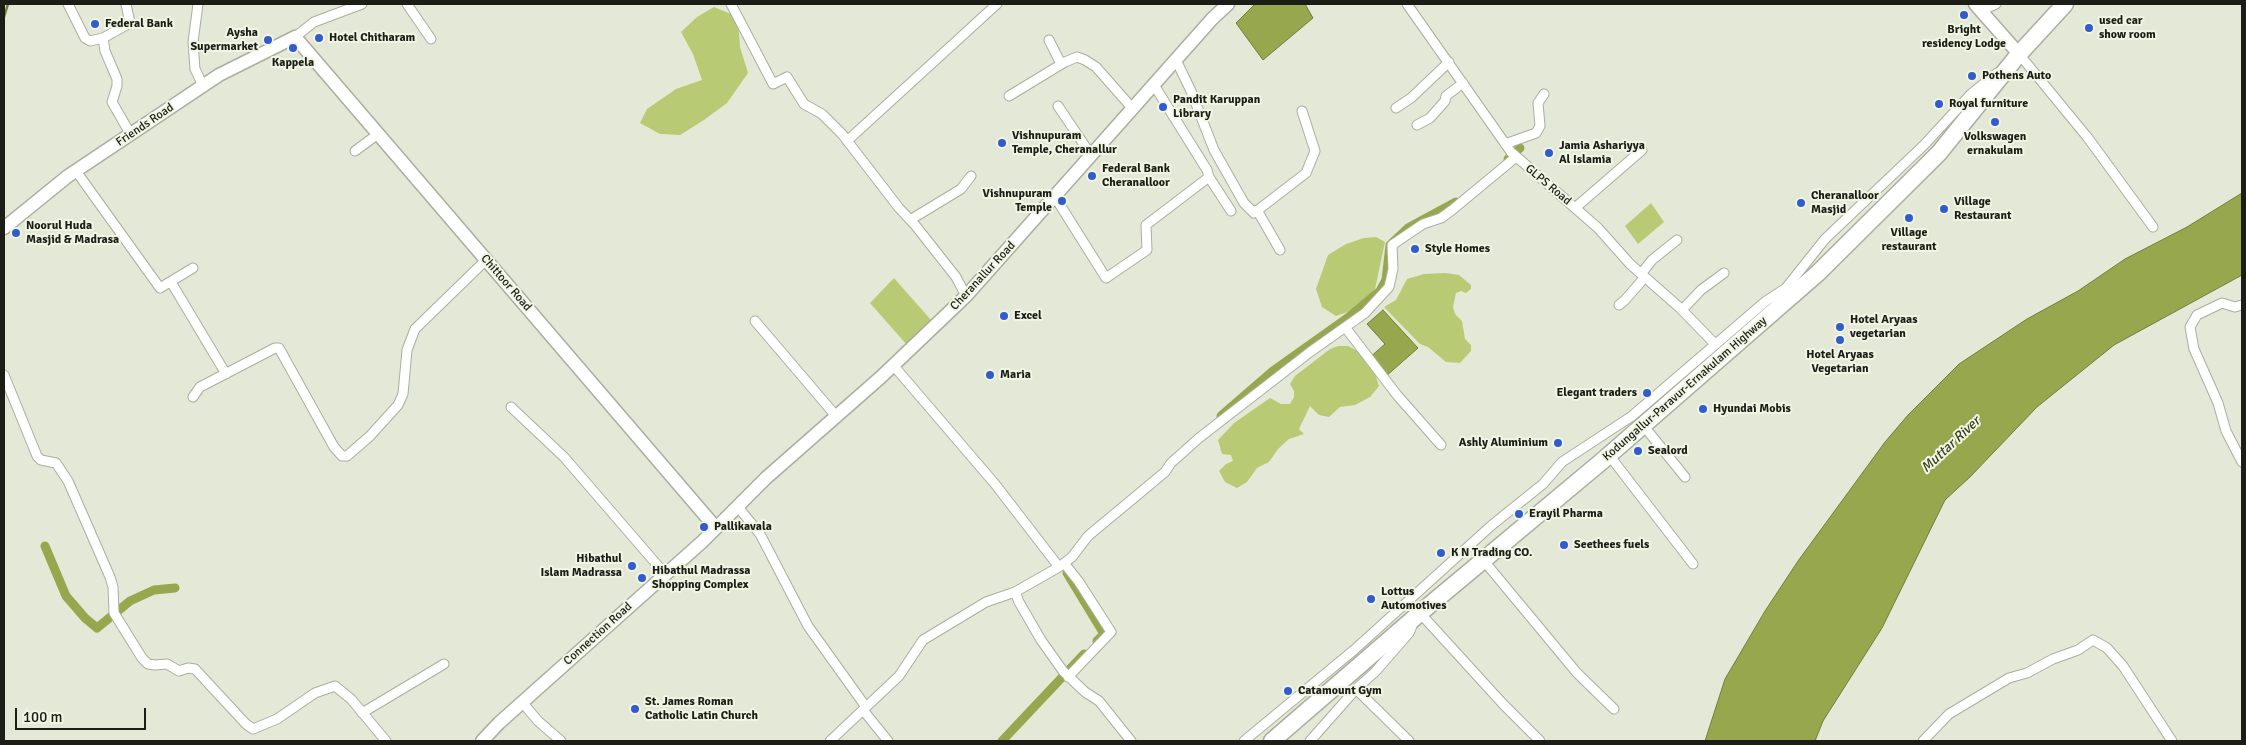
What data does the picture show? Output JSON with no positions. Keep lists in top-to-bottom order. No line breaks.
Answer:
{"streets":{"highway":["Kodungallur-Paravur-Ernakulam Highway"],"main road":["Friends Road","Cheranallur Road","Chittoor Road","Connection Road"],"street":["GLPS Road"]},"crossings":[["Friends Road","Chittoor Road"],["Cheranallur Road","Chittoor Road"],["Cheranallur Road","Connection Road"],["Chittoor Road","Connection Road"]],"water":["Muttar River"],"places":["Bright residency Lodge","Federal Bank","used car show room","Hotel Chitharam","Aysha Supermarket","Kappela","Pothens Auto","Royal furniture","Pandit Karuppan Library","Volkswagen ernakulam","Vishnupuram Temple, Cheranallur","Jamia Ashariyya Al Islamia","Federal Bank Cheranalloor","Vishnupuram Temple","Cheranalloor Masjid","Village Restaurant","Village restaurant","Noorul Huda Masjid & Madrasa","Style Homes","Excel","Hotel Aryaas vegetarian","Hotel Aryaas Vegetarian","Maria","Elegant traders","Hyundai Mobis","Ashly Aluminium","Sealord","Erayil Pharma","Pallikavala","Seethees fuels","K N Trading CO.","Hibathul Islam Madrassa","Hibathul Madrassa Shopping Complex","Lottus Automotives","Catamount Gym","St. James Roman Catholic Latin Church"],"scale_bar":"100 m"}
